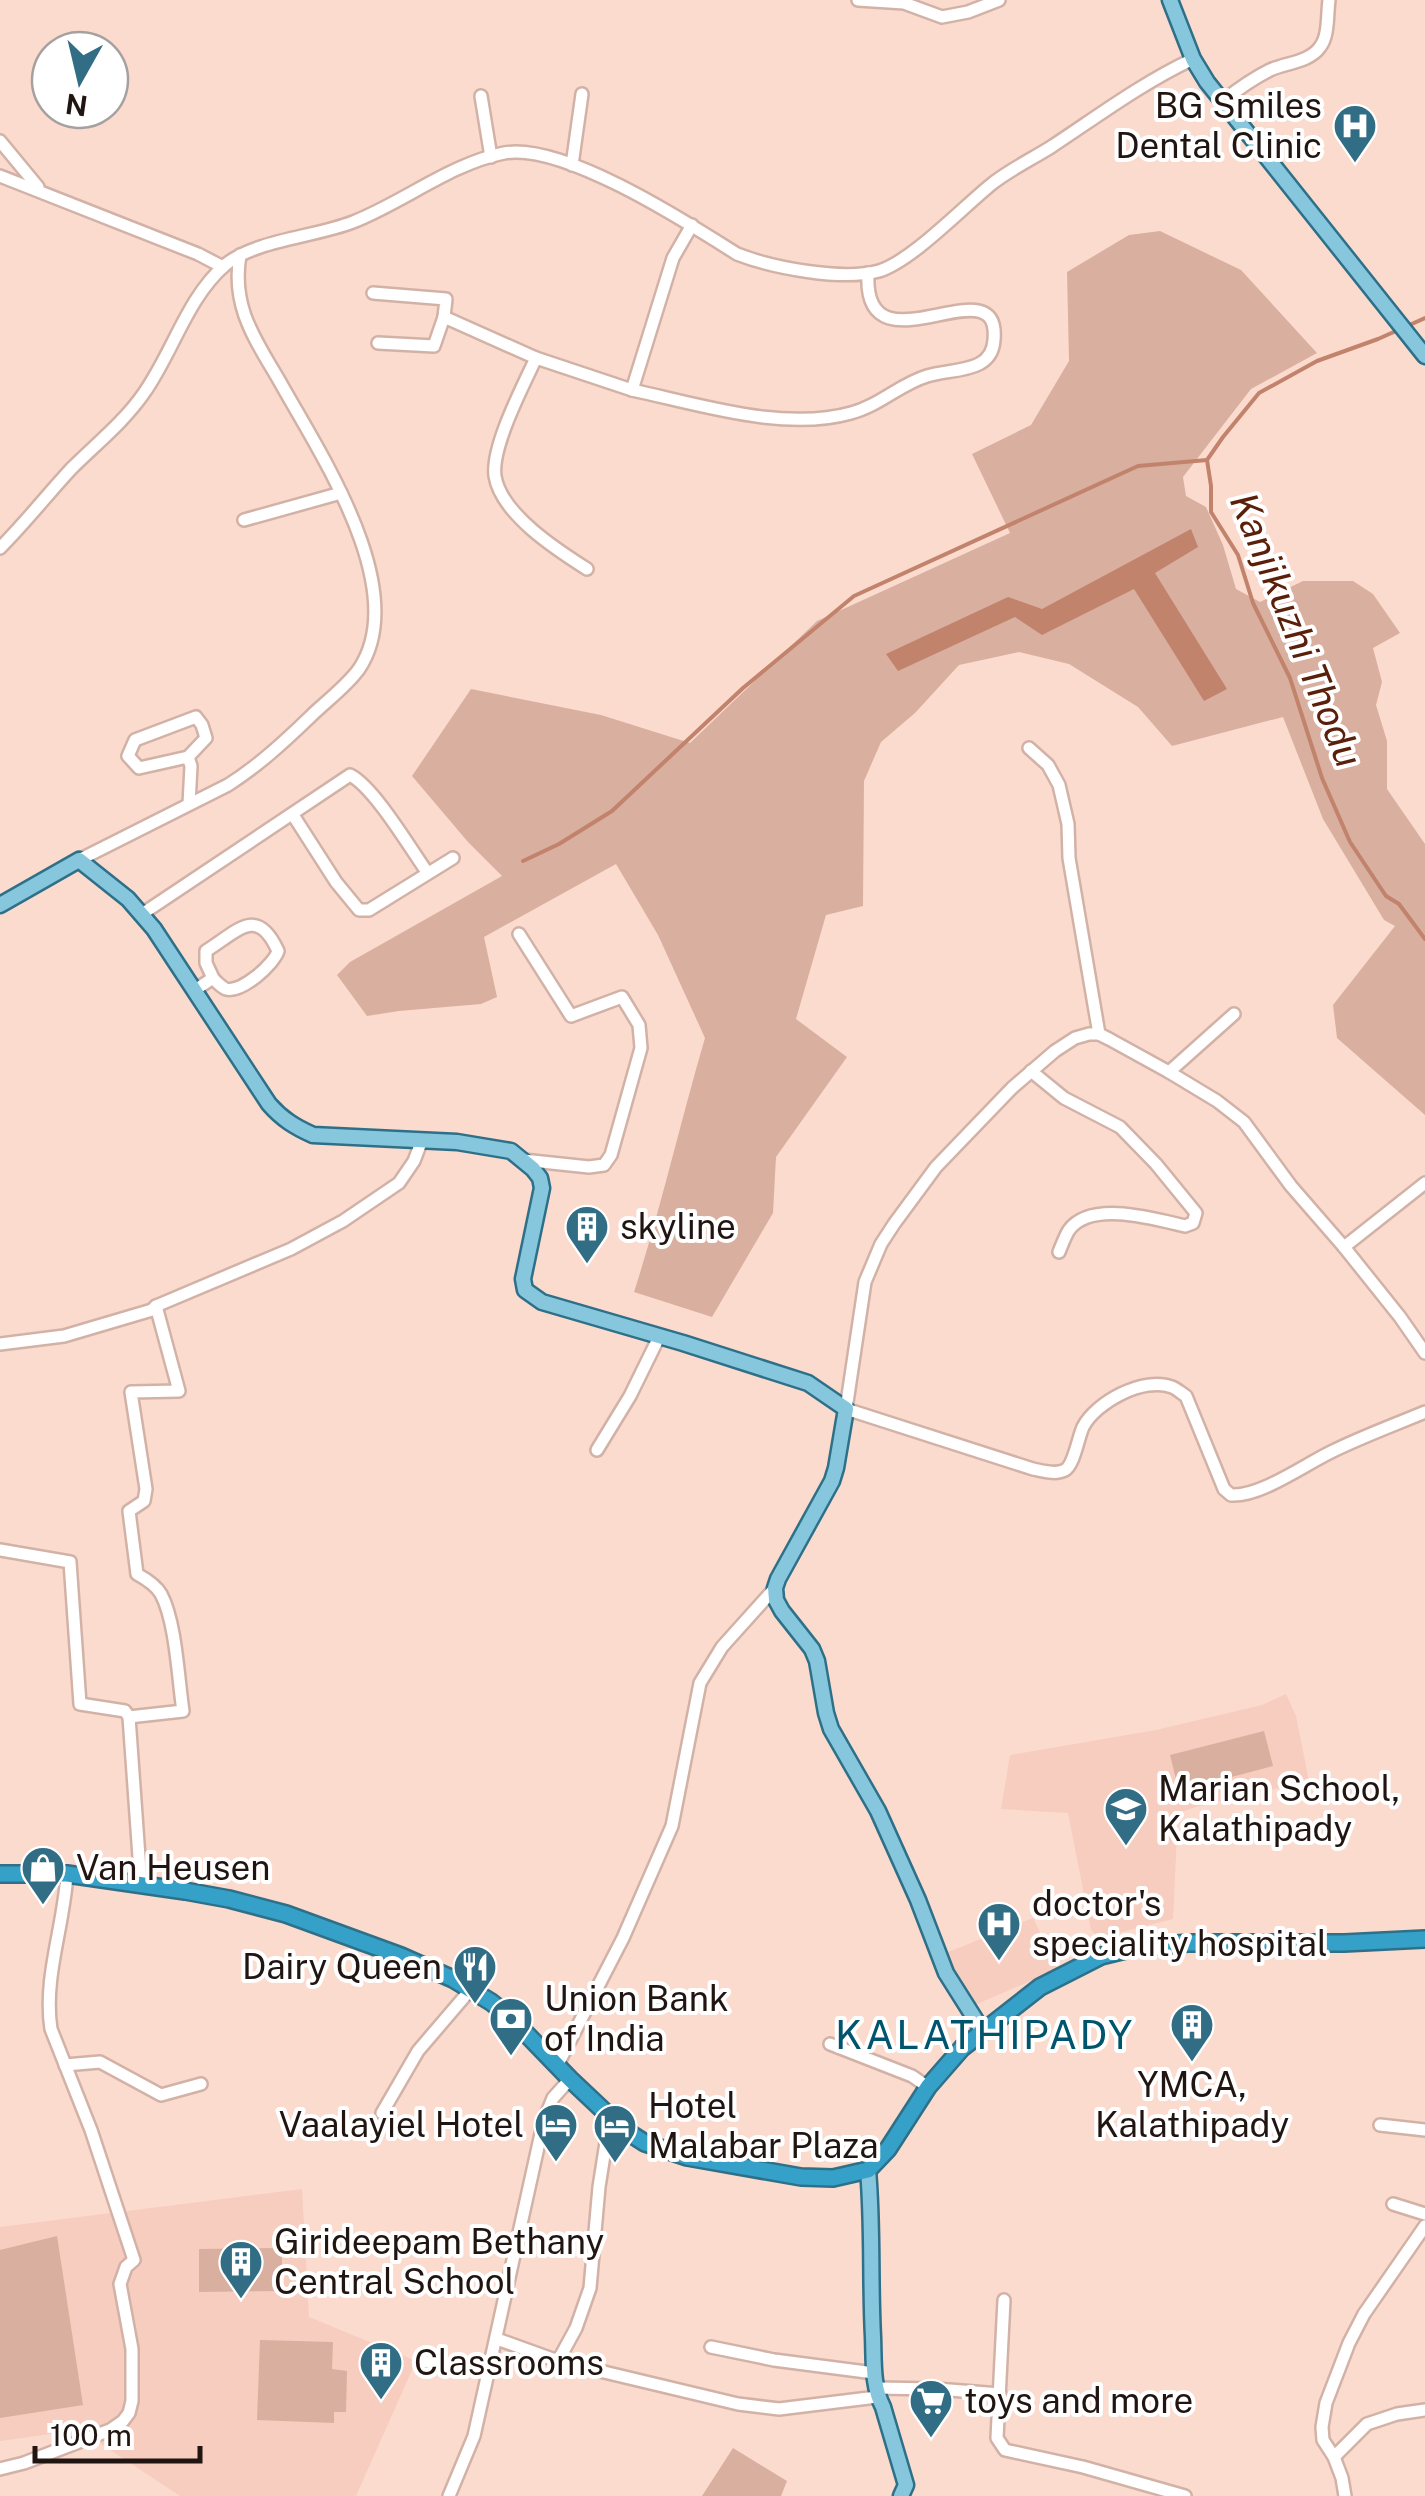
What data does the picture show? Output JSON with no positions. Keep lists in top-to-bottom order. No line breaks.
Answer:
{"districts":["KALATHIPADY"],"water":["Kanjikuzhi Thodu"],"places":{"hospital":["BG Smiles Dental Clinic","doctor's speciality hospital"],"building":["skyline","YMCA, Kalathipady","Girideepam Bethany Central School","Classrooms"],"school or university":["Marian School, Kalathipady"],"shop":["Van Heusen"],"restaurant":["Dairy Queen"],"bank":["Union Bank of India"],"hotel":["Vaalayiel Hotel","Hotel Malabar Plaza"],"supermarket":["toys and more"]},"scale_bar":"100 m","north":"bottom"}
